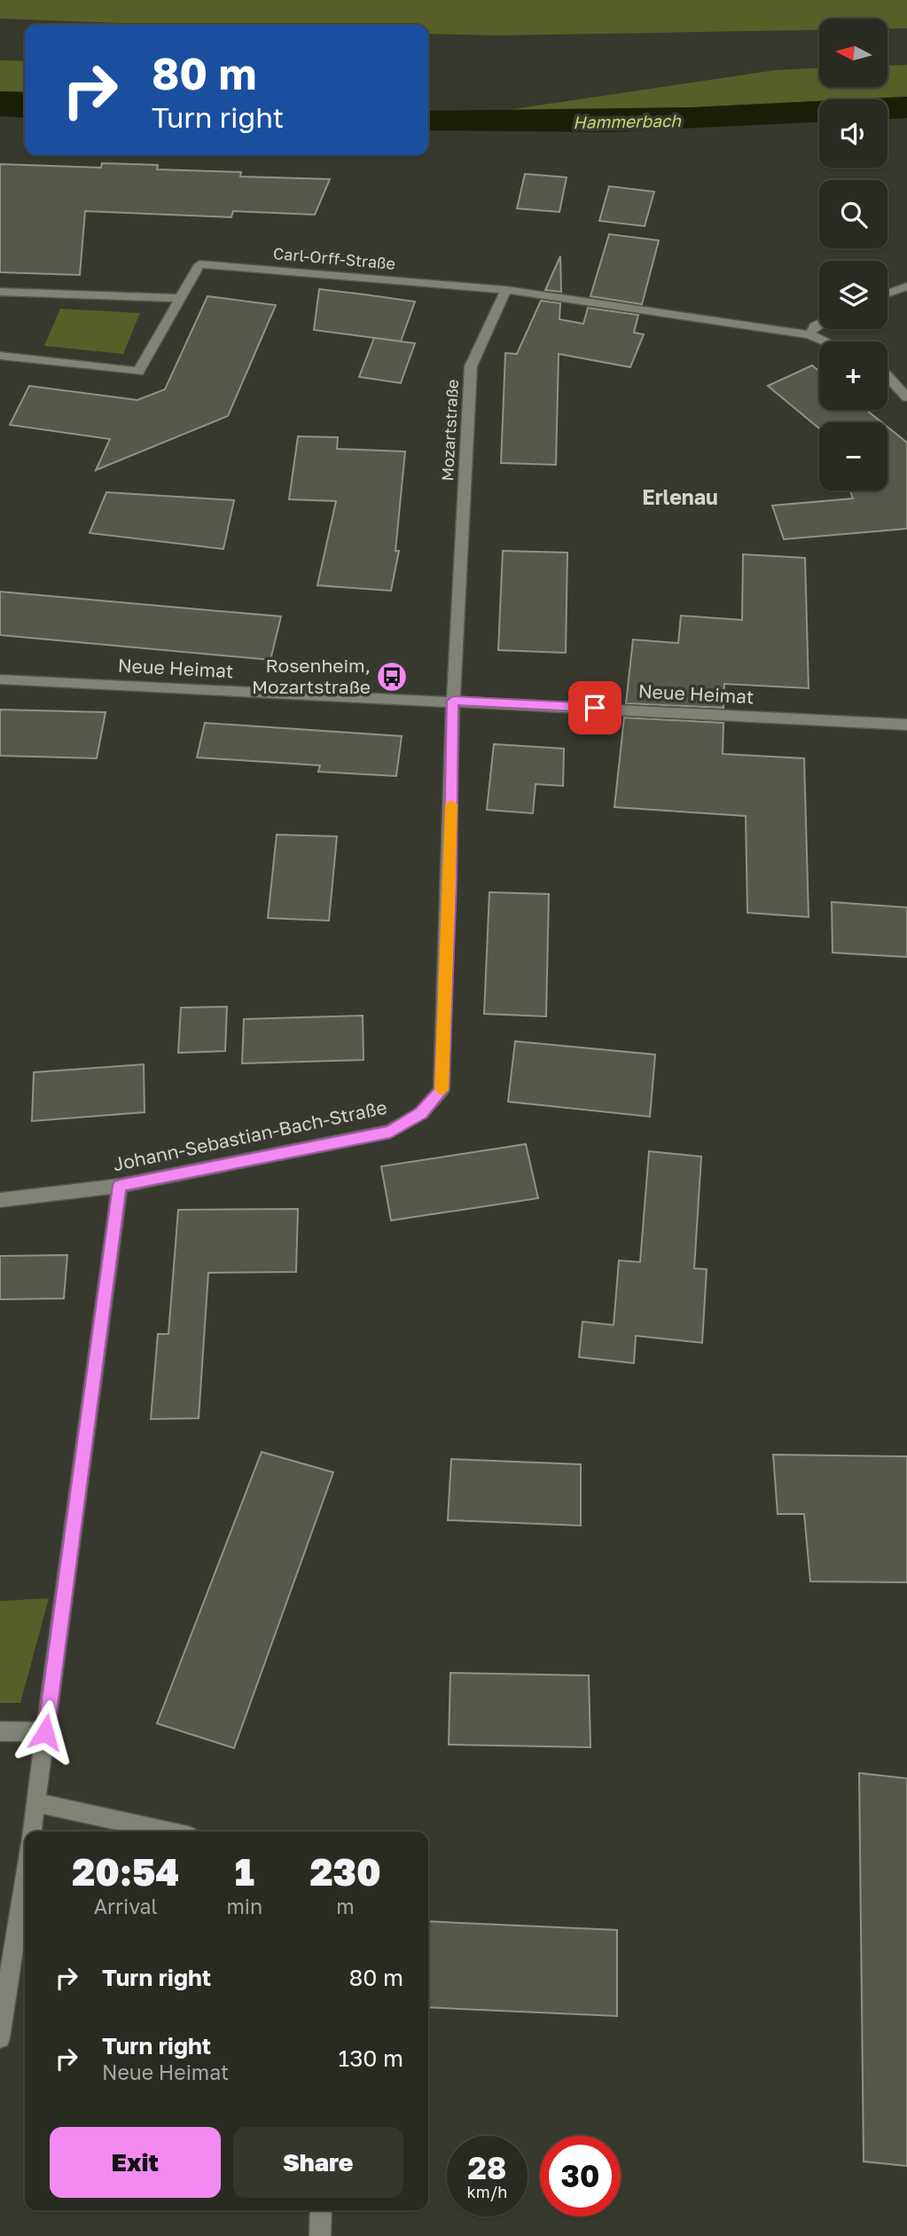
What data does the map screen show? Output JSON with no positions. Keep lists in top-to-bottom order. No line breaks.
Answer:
{"streets":{"street":["Carl-Orff-Straße","Mozartstraße","Neue Heimat","Johann-Sebastian-Bach-Straße"]},"crossings":[["Carl-Orff-Straße","Mozartstraße"],["Mozartstraße","Neue Heimat"],["Mozartstraße","Johann-Sebastian-Bach-Straße"],["Neue Heimat","Johann-Sebastian-Bach-Straße"]],"districts":["Erlenau"],"water":["Hammerbach"],"places":{"bus stop":["Rosenheim, Mozartstraße"]},"north":"left","page":{"map_buttons":["+","−"],"turn":["80 m","Turn right"],"eta":["20:54","Arrival","1","min","230","m"],"list":[{"name":"Turn right","value":"80 m"},{"name":"Turn right","note":"Neue Heimat","value":"130 m"}],"buttons":["Exit","Share"],"speed":"28 km/h","limit":"30"}}
